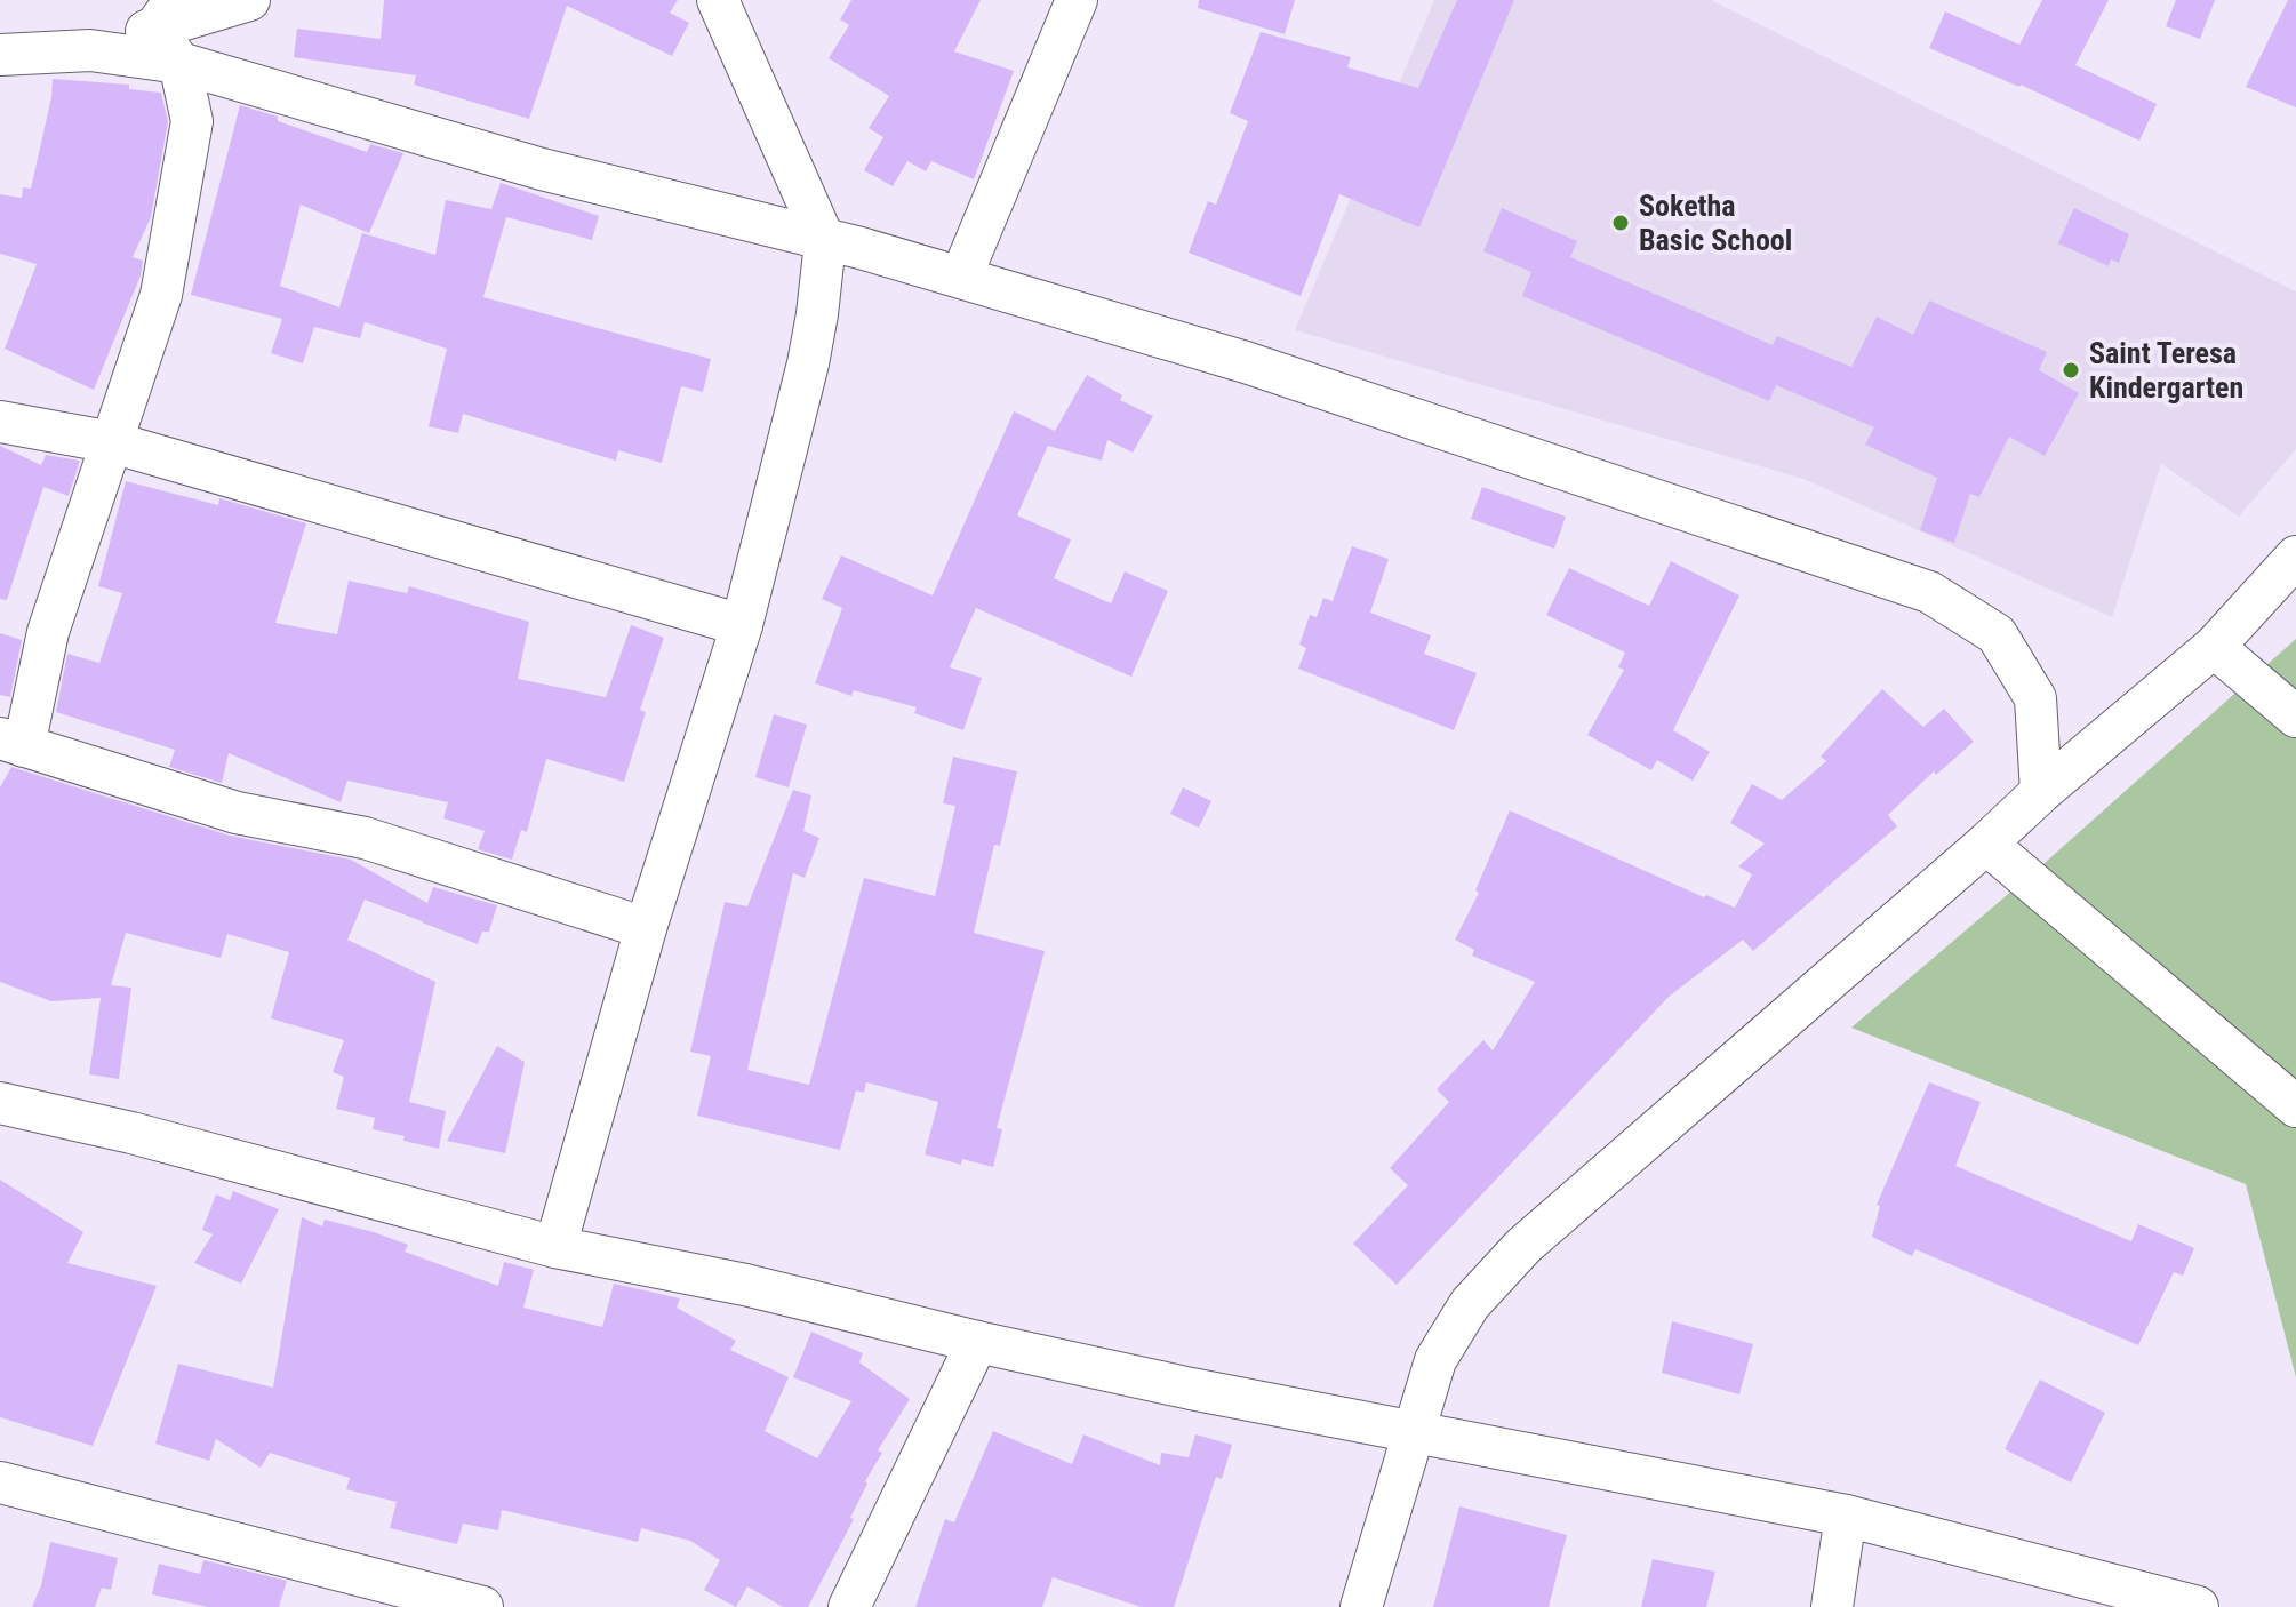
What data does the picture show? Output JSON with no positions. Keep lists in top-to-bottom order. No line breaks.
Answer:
{"places":["Soketha Basic School","Saint Teresa Kindergarten"]}
